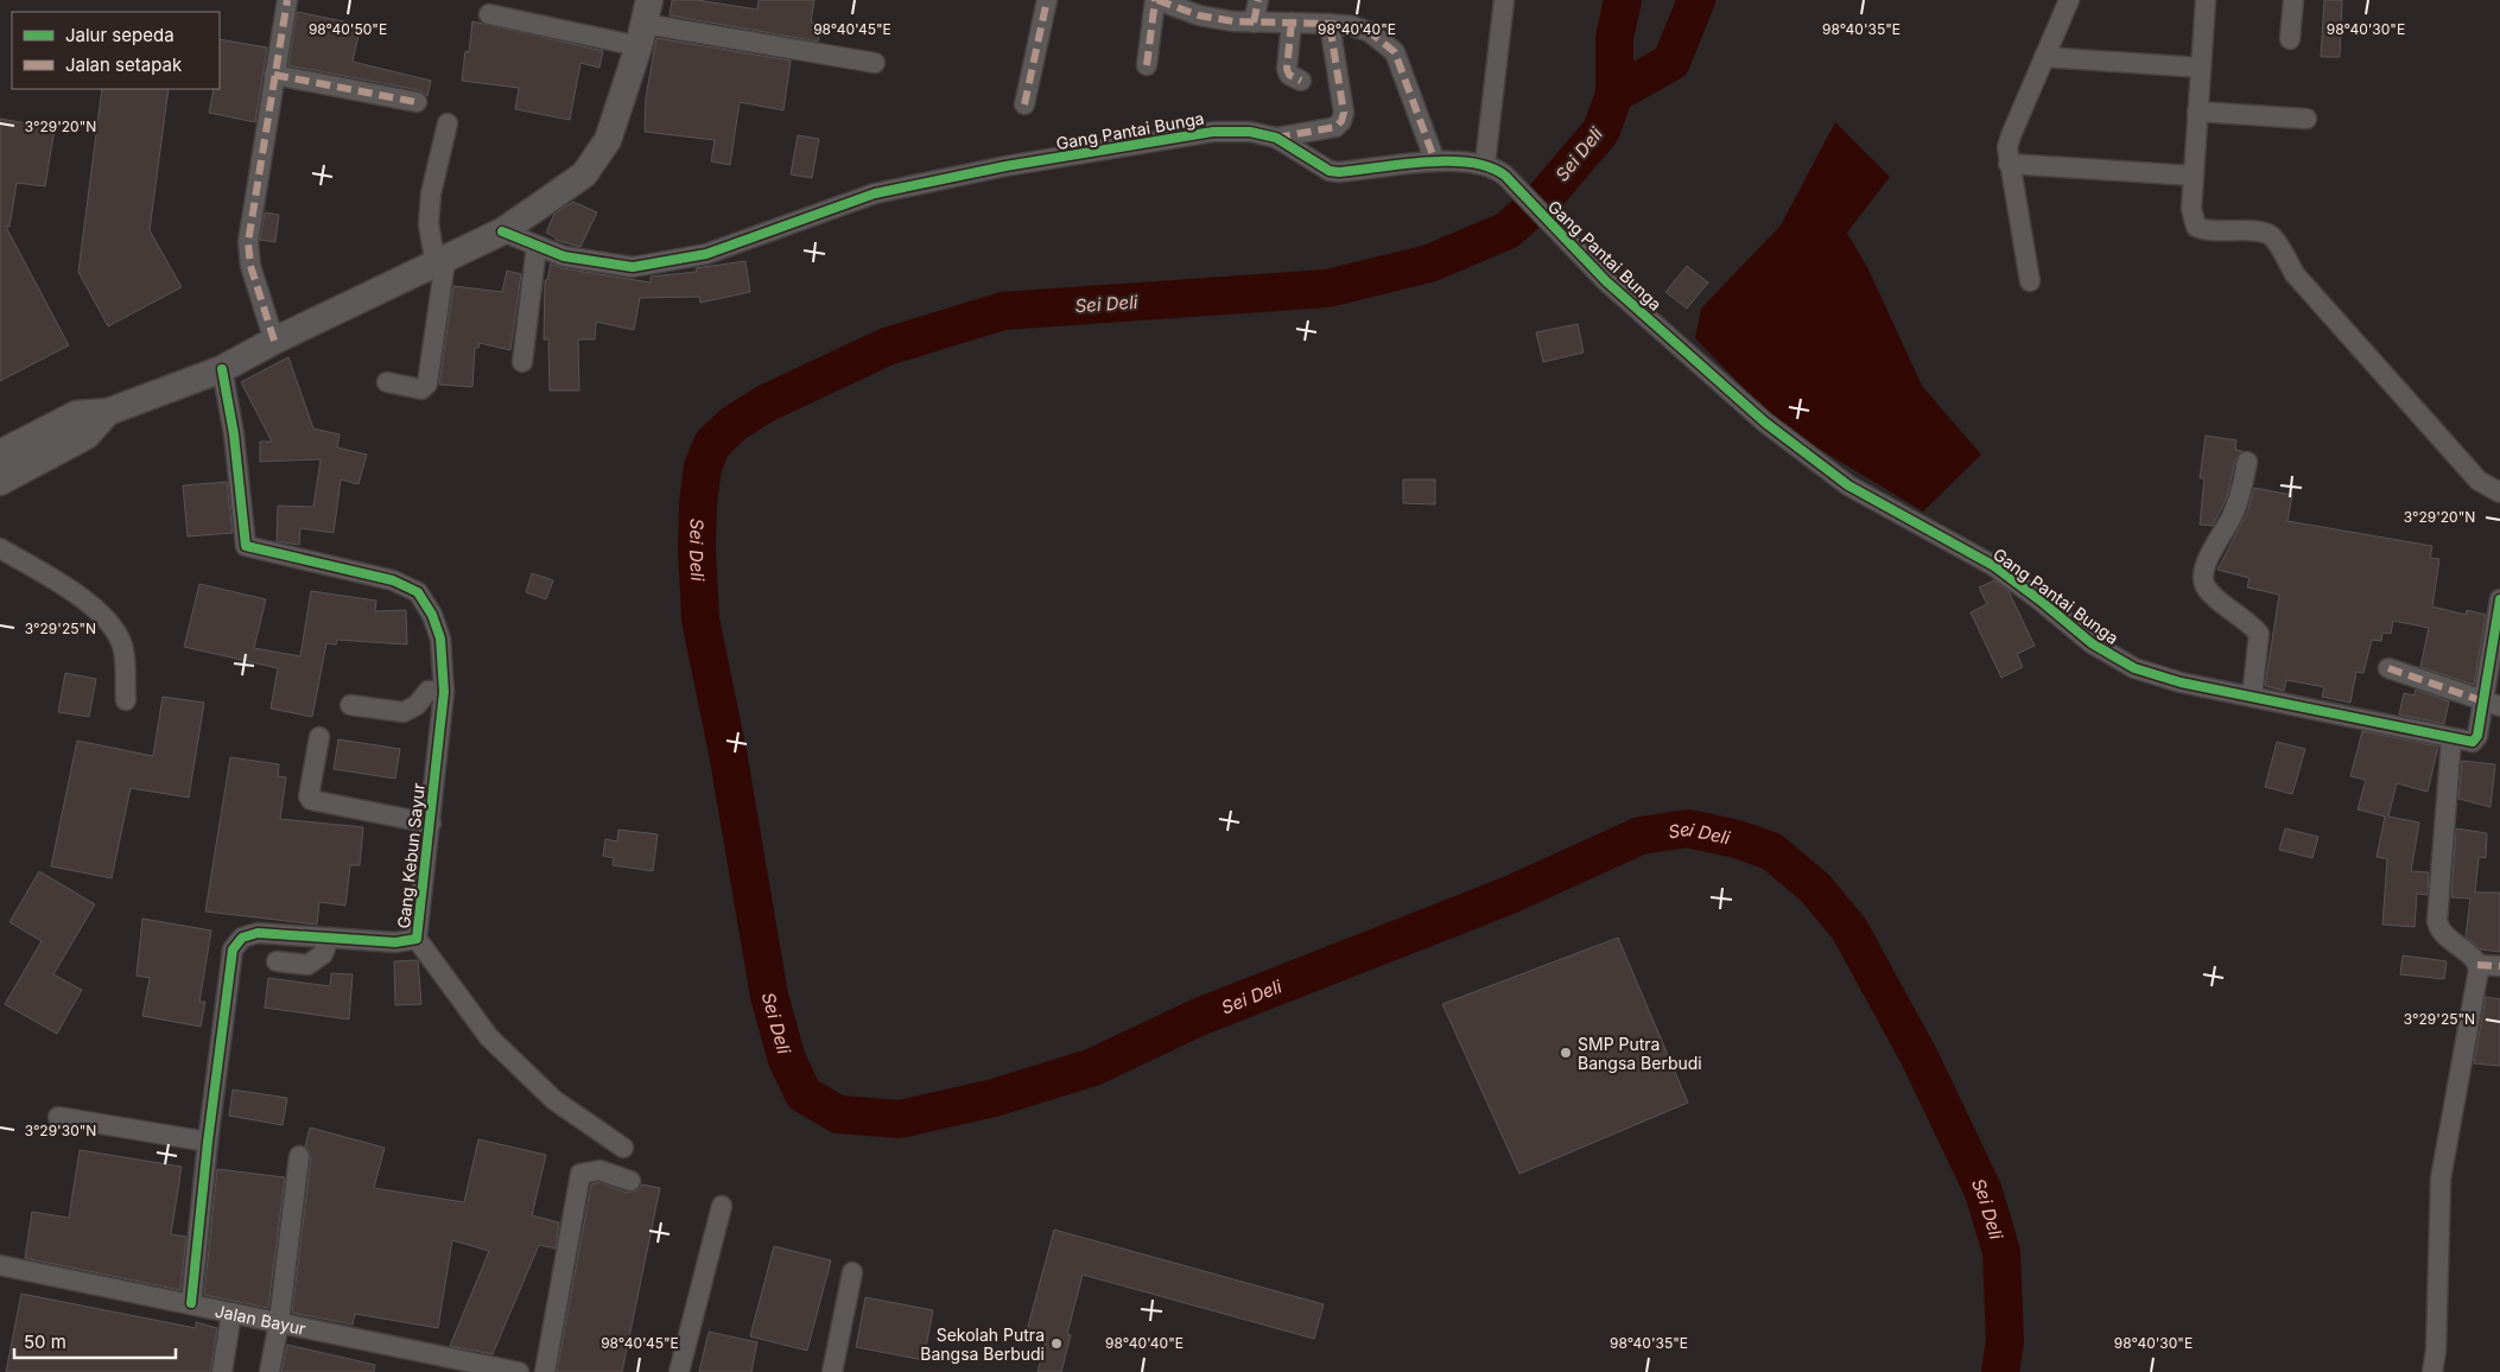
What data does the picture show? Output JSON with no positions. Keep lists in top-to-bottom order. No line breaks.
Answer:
{"streets":{"street":["Gang Pantai Bunga","Gang Kebun Sayur","Jalan Bayur"]},"crossings":[["Gang Kebun Sayur","Jalan Bayur"]],"water":["Sei Deli"],"places":["SMP Putra Bangsa Berbudi","Sekolah Putra Bangsa Berbudi"],"legend":["Jalur sepeda","Jalan setapak"],"scale_bar":"50 m","coordinates":["98°40'50\"E","98°40'45\"E","98°40'30\"E","98°40'40\"E","98°40'35\"E","3°29'20\"N","3°29'25\"N","3°29'30\"N"]}
